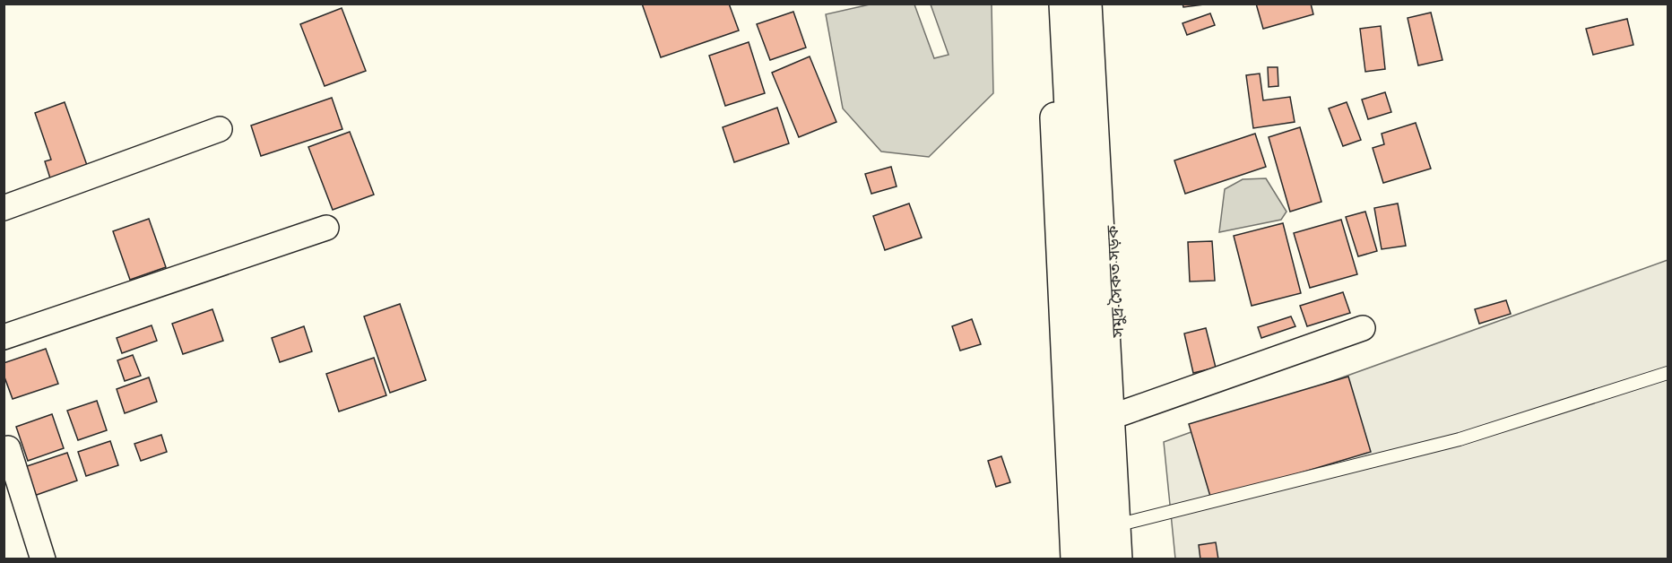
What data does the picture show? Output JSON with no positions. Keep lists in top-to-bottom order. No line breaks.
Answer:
{"streets":{"main road":["সমুদ্র সৈকত সড়ক"]}}
